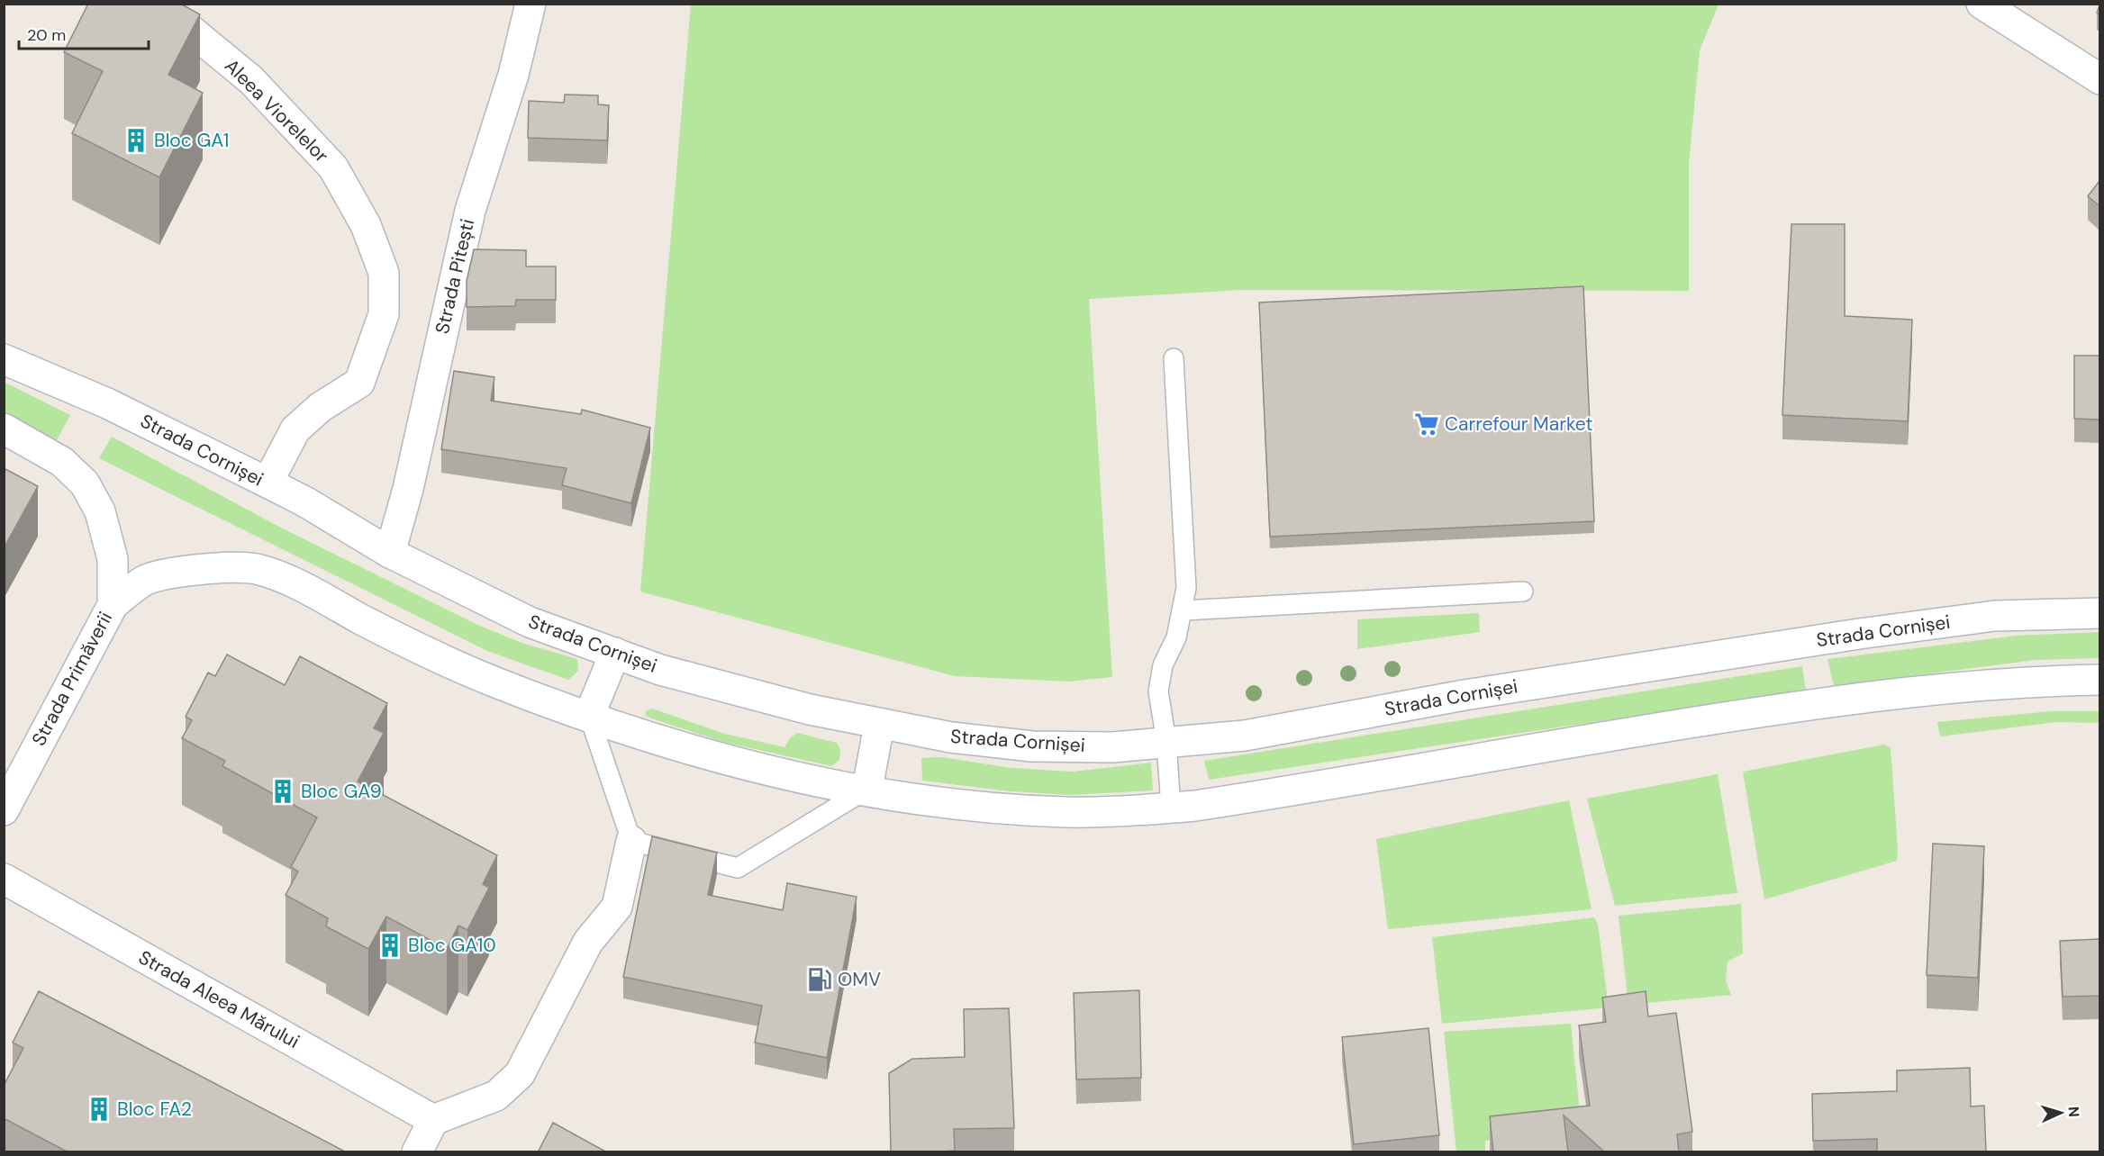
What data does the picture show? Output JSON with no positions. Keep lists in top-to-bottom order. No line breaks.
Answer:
{"streets":{"street":["Aleea Viorelelor","Strada Pitești","Strada Cornișei","Strada Primăverii","Strada Aleea Mărului"]},"crossings":[["Aleea Viorelelor","Strada Cornișei"],["Strada Pitești","Strada Cornișei"]],"places":{"building":["Bloc GA1","Bloc GA9","Bloc GA10","Bloc FA2"],"supermarket":["Carrefour Market"],"fuel station":["OMV"]},"scale_bar":"20 m","north":"right"}
